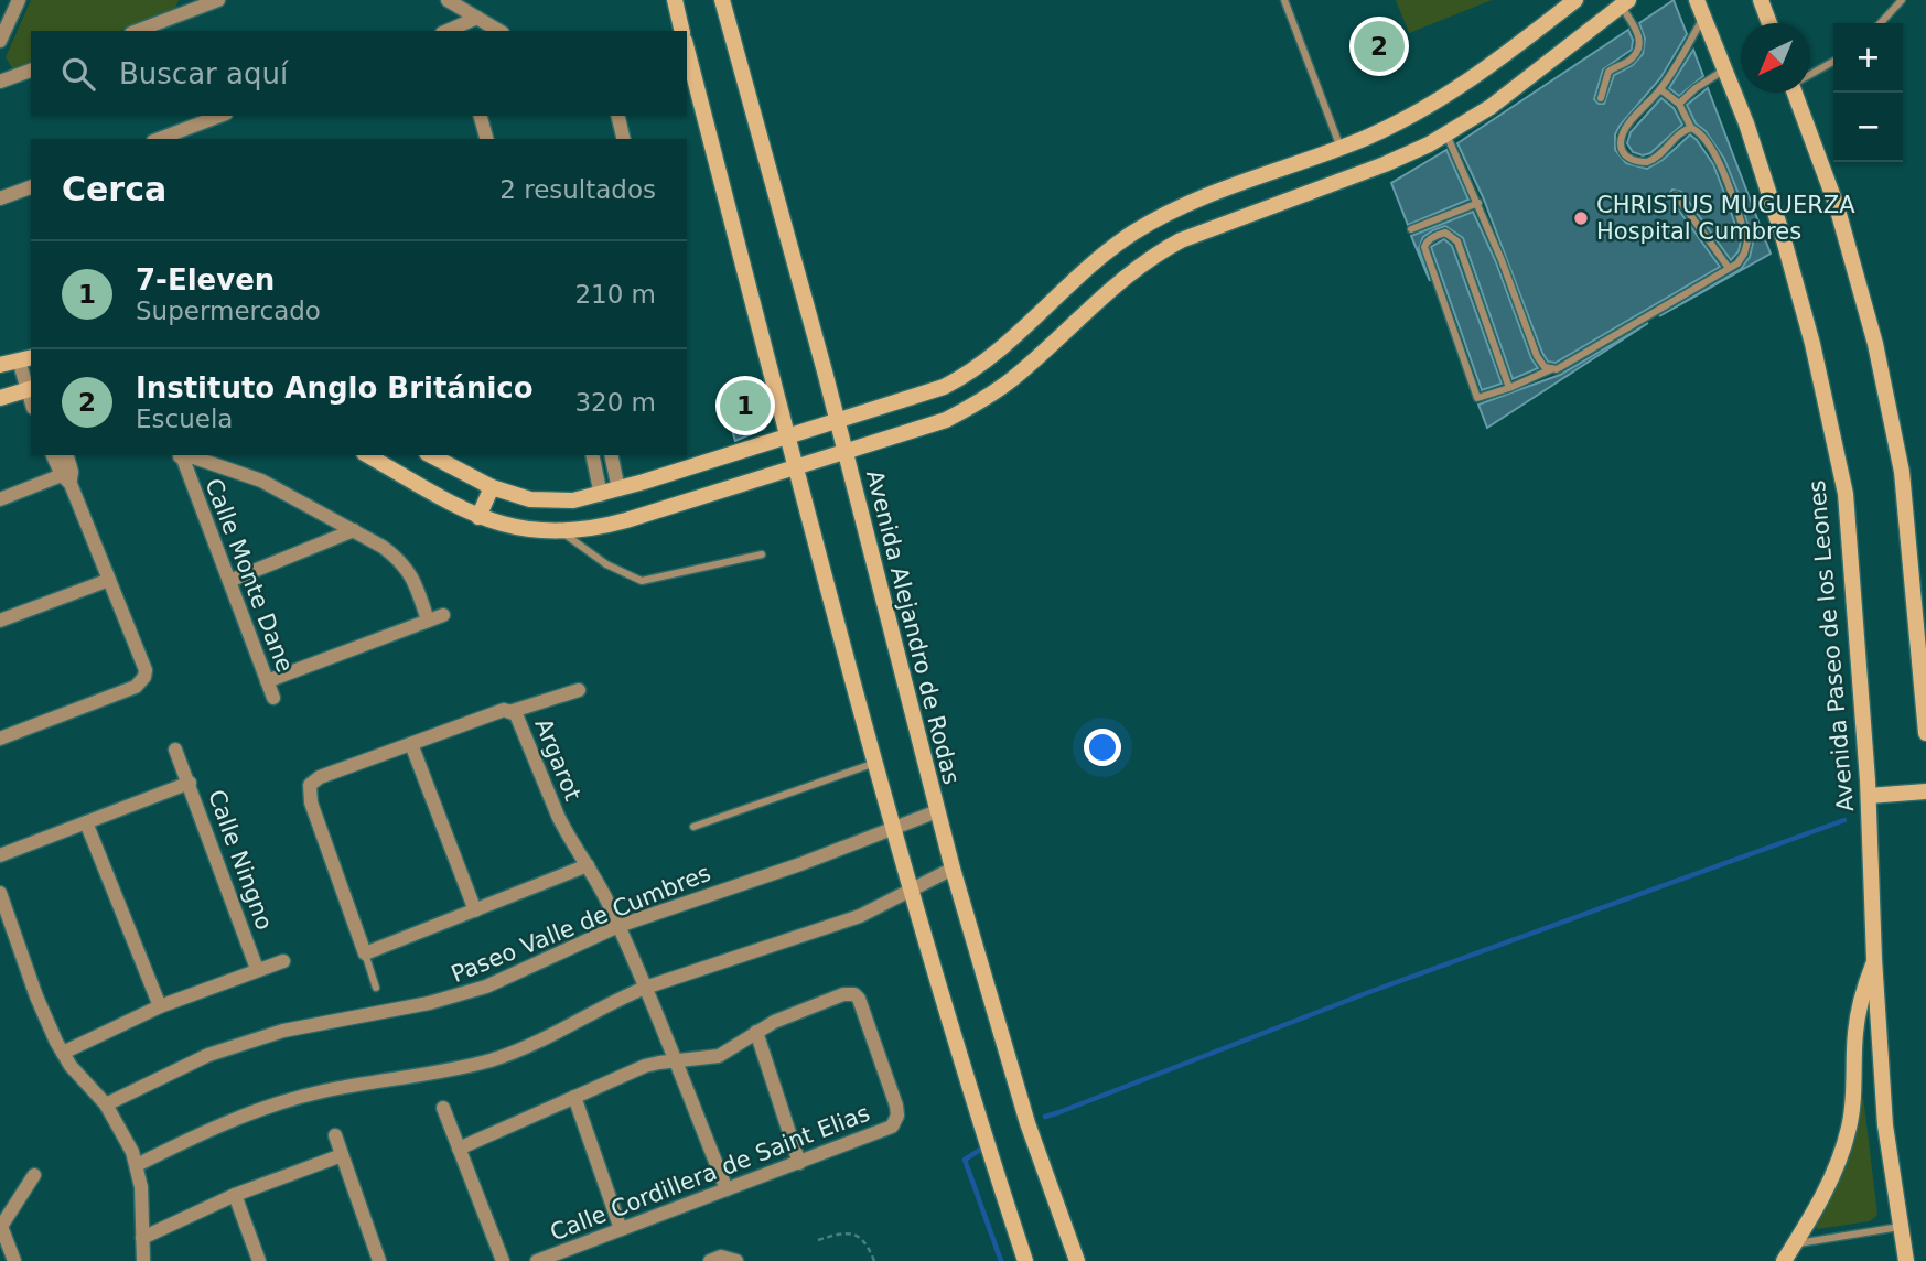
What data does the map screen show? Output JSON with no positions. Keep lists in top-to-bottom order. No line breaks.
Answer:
{"streets":{"street":["Calle Monte Dane","Avenida Alejandro de Rodas","Avenida Paseo de los Leones","Argarot","Calle Ningno","Paseo Valle de Cumbres","Calle Cordillera de Saint Elias"]},"crossings":[["Avenida Alejandro de Rodas","Paseo Valle de Cumbres"],["Argarot","Paseo Valle de Cumbres"],["Argarot","Calle Cordillera de Saint Elias"]],"places":["CHRISTUS MUGUERZA Hospital Cumbres"],"north":"bottom left","page":{"pins":["2","1"],"map_buttons":["+","−"],"search":"Buscar aquí","heading":["Cerca","2 resultados"],"list":[{"mark":"1","name":"7-Eleven","note":"Supermercado","value":"210 m"},{"mark":"2","name":"Instituto Anglo Británico","note":"Escuela","value":"320 m"}]}}
